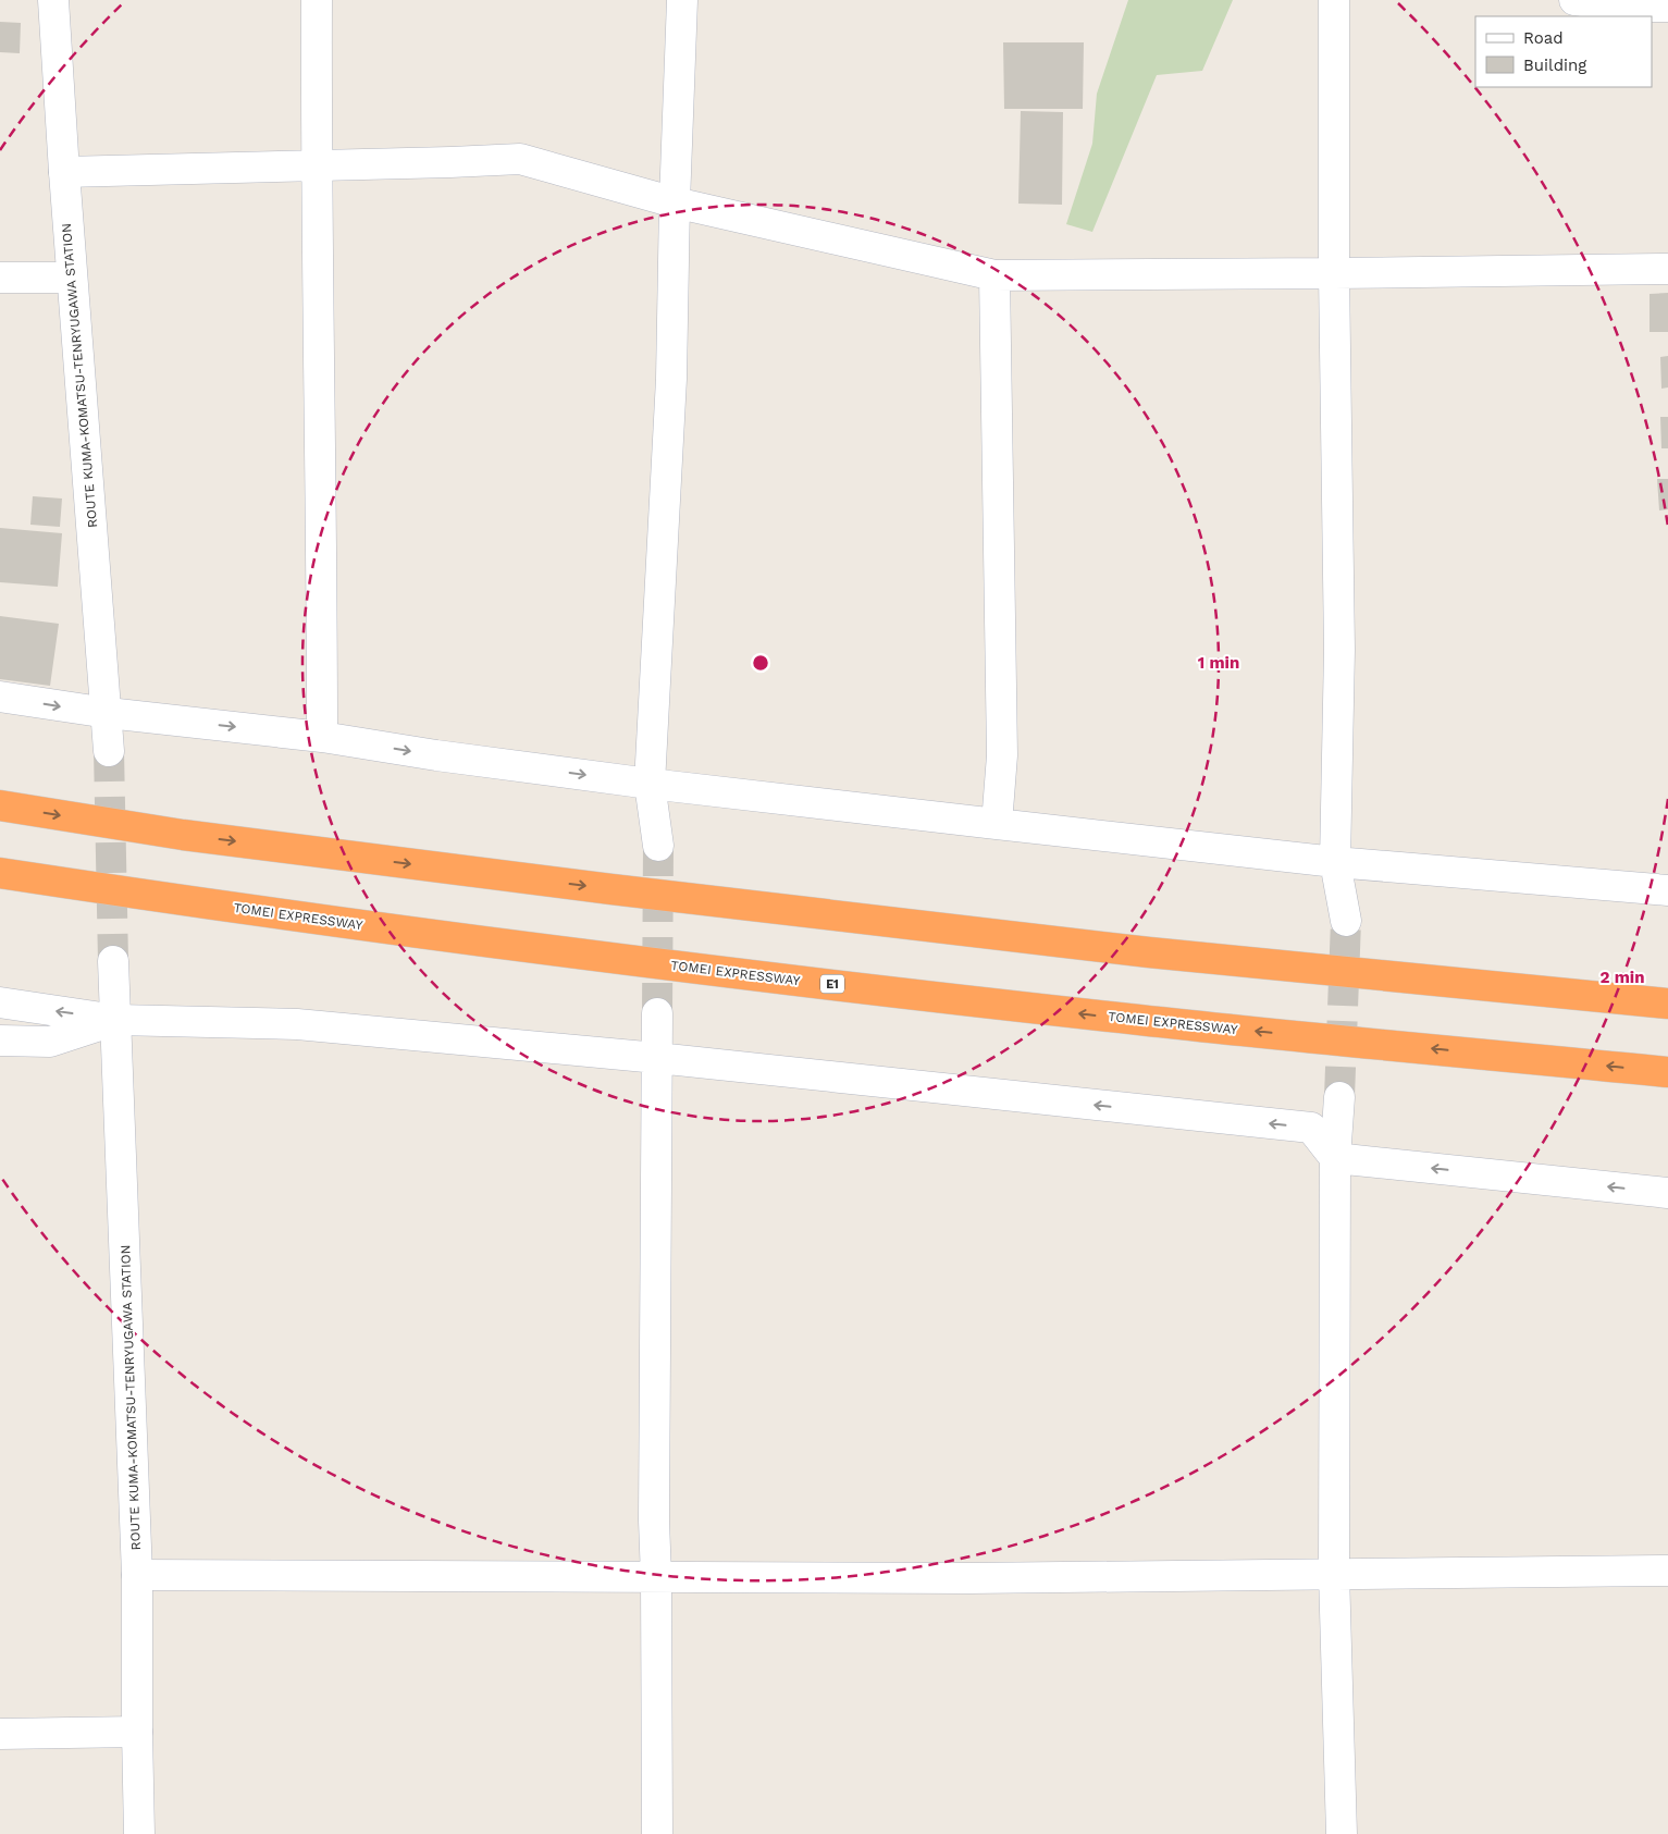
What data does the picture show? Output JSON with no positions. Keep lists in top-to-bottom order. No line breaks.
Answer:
{"streets":{"highway":["TOMEI EXPRESSWAY","E1"],"street":["ROUTE KUMA-KOMATSU-TENRYUGAWA STATION"]},"legend":["Road","Building"],"rings":["1 min","2 min"]}
